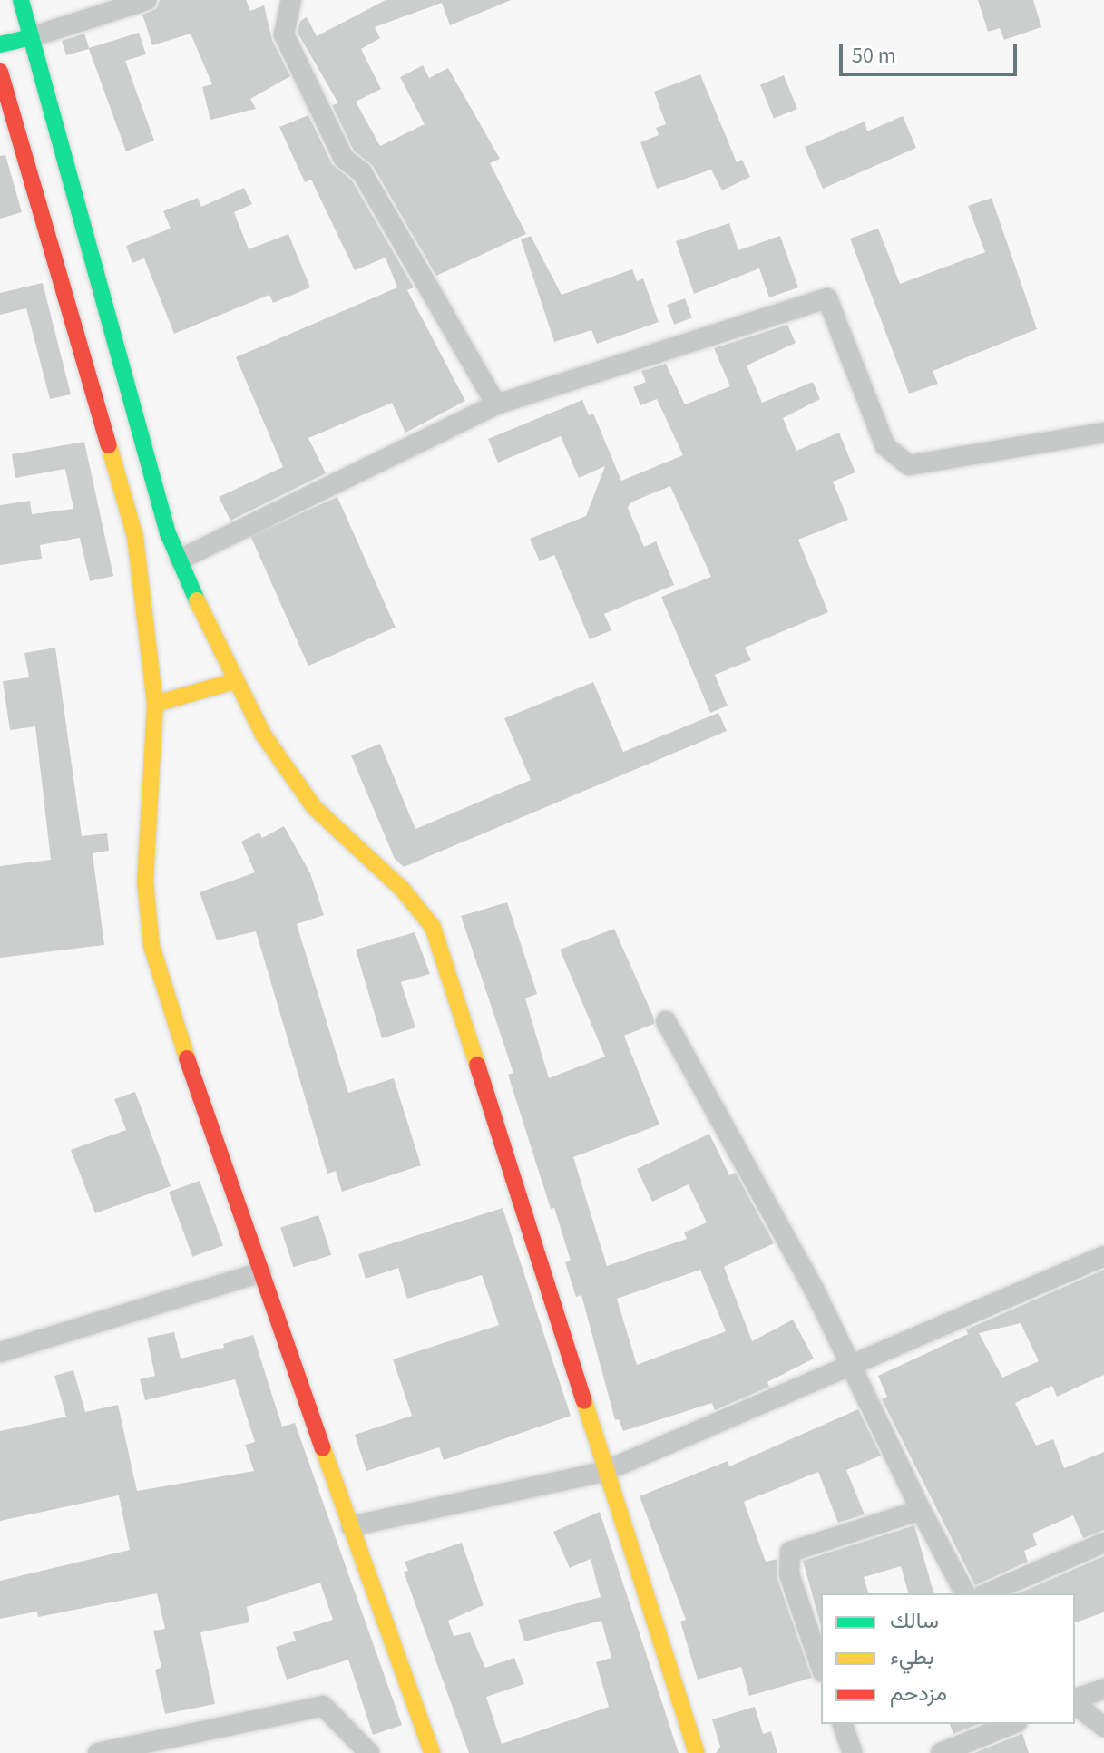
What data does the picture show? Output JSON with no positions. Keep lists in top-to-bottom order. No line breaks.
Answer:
{"legend":["سالك","بطيء","مزدحم"],"scale_bar":"50 m"}
